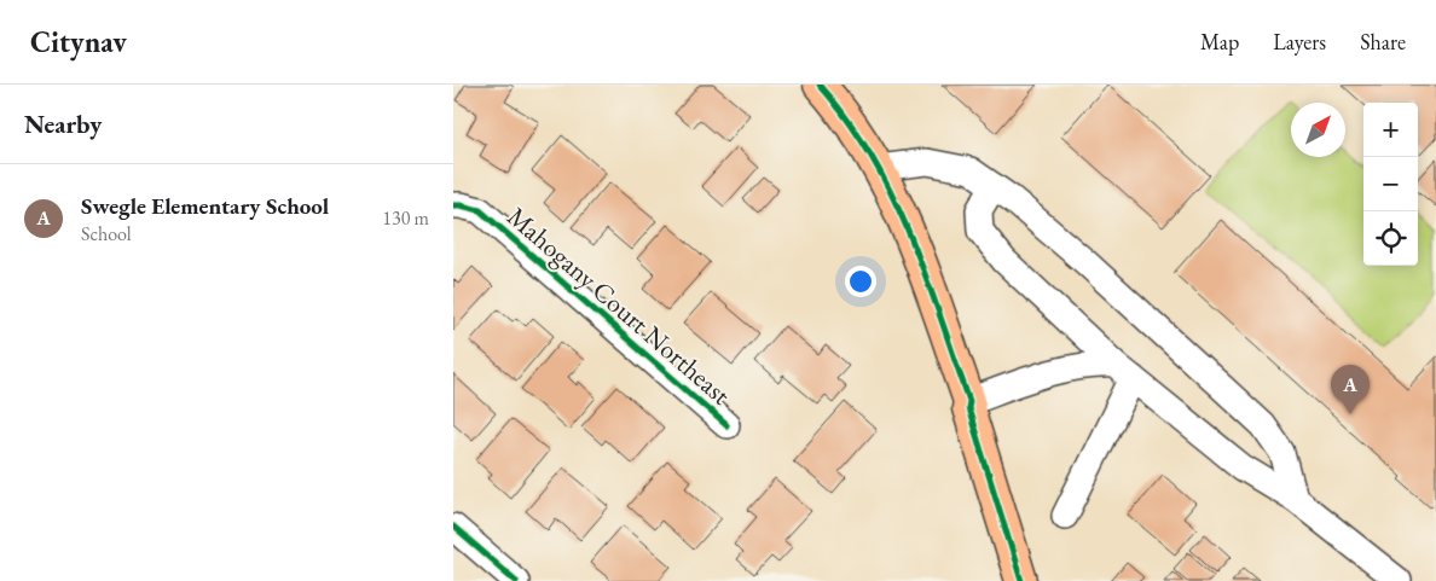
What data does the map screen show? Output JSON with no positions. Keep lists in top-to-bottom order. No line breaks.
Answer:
{"streets":{"street":["Mahogany Court Northeast"]},"north":"top right","page":{"header":"Citynav","nav":["Map","Layers","Share"],"heading":"Nearby","map_buttons":["+","−"],"list":[{"mark":"A","name":"Swegle Elementary School","note":"School","value":"130 m"}],"pins":"A"}}
